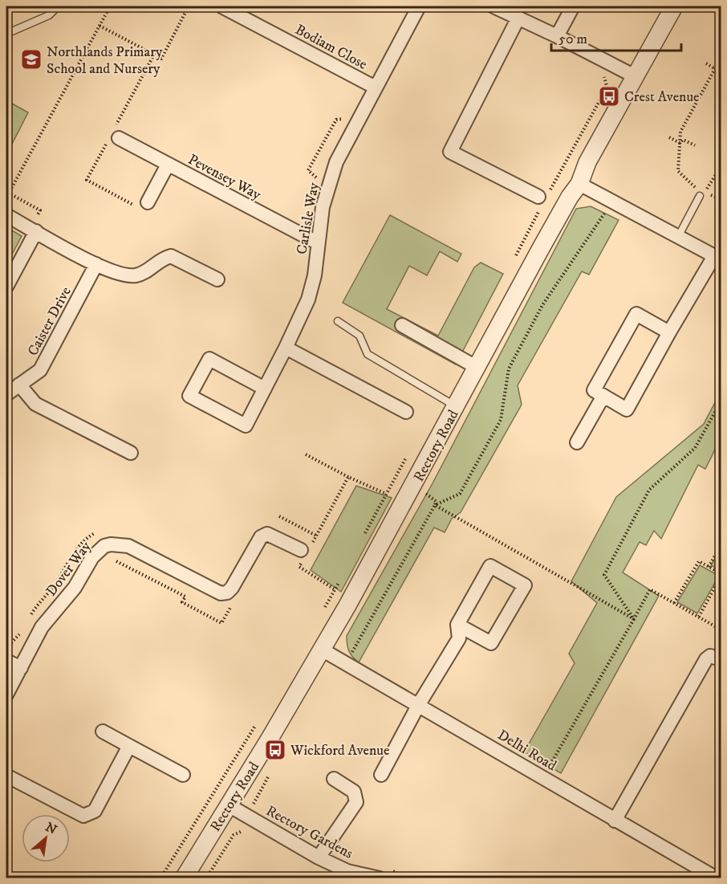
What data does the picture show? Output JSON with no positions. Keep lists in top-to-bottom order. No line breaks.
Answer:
{"streets":{"street":["Bodiam Close","Pevensey Way","Carlisle Way","Caister Drive","Rectory Road","Dover Way","Delhi Road","Rectory Gardens"]},"crossings":[["Bodiam Close","Carlisle Way"],["Pevensey Way","Carlisle Way"],["Rectory Road","Delhi Road"],["Rectory Road","Rectory Gardens"]],"places":{"school or university":["Northlands Primary School and Nursery"],"bus stop":["Crest Avenue","Wickford Avenue"]},"scale_bar":"50 m","north":"top right"}
